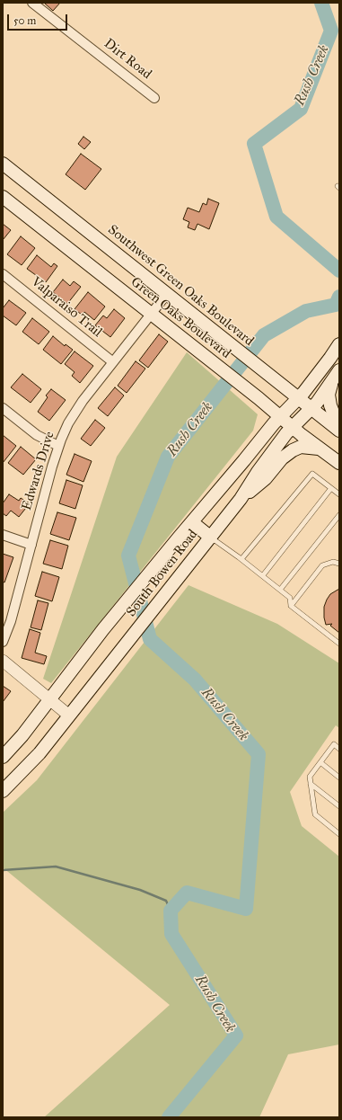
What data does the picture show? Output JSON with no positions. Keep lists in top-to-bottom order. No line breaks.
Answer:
{"streets":{"main road":["Southwest Green Oaks Boulevard","Green Oaks Boulevard","South Bowen Road"],"street":["Dirt Road","Valparaiso Trail","Edwards Drive"]},"crossings":[["Southwest Green Oaks Boulevard","Edwards Drive"],["Southwest Green Oaks Boulevard","South Bowen Road"],["Valparaiso Trail","Edwards Drive"],["Green Oaks Boulevard","Edwards Drive"],["Green Oaks Boulevard","South Bowen Road"]],"water":["Rush Creek"],"scale_bar":"50 m"}
